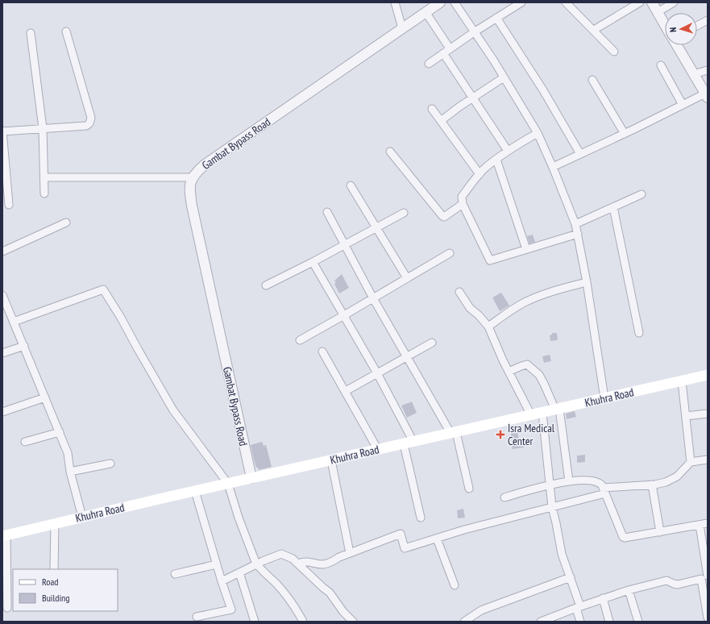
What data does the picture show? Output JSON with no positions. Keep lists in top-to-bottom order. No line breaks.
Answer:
{"streets":{"main road":["Khuhra Road"],"street":["Gambat Bypass Road"]},"crossings":[["Gambat Bypass Road","Khuhra Road"]],"places":{"health":["Isra Medical Center"]},"legend":["Road","Building"],"north":"left"}
